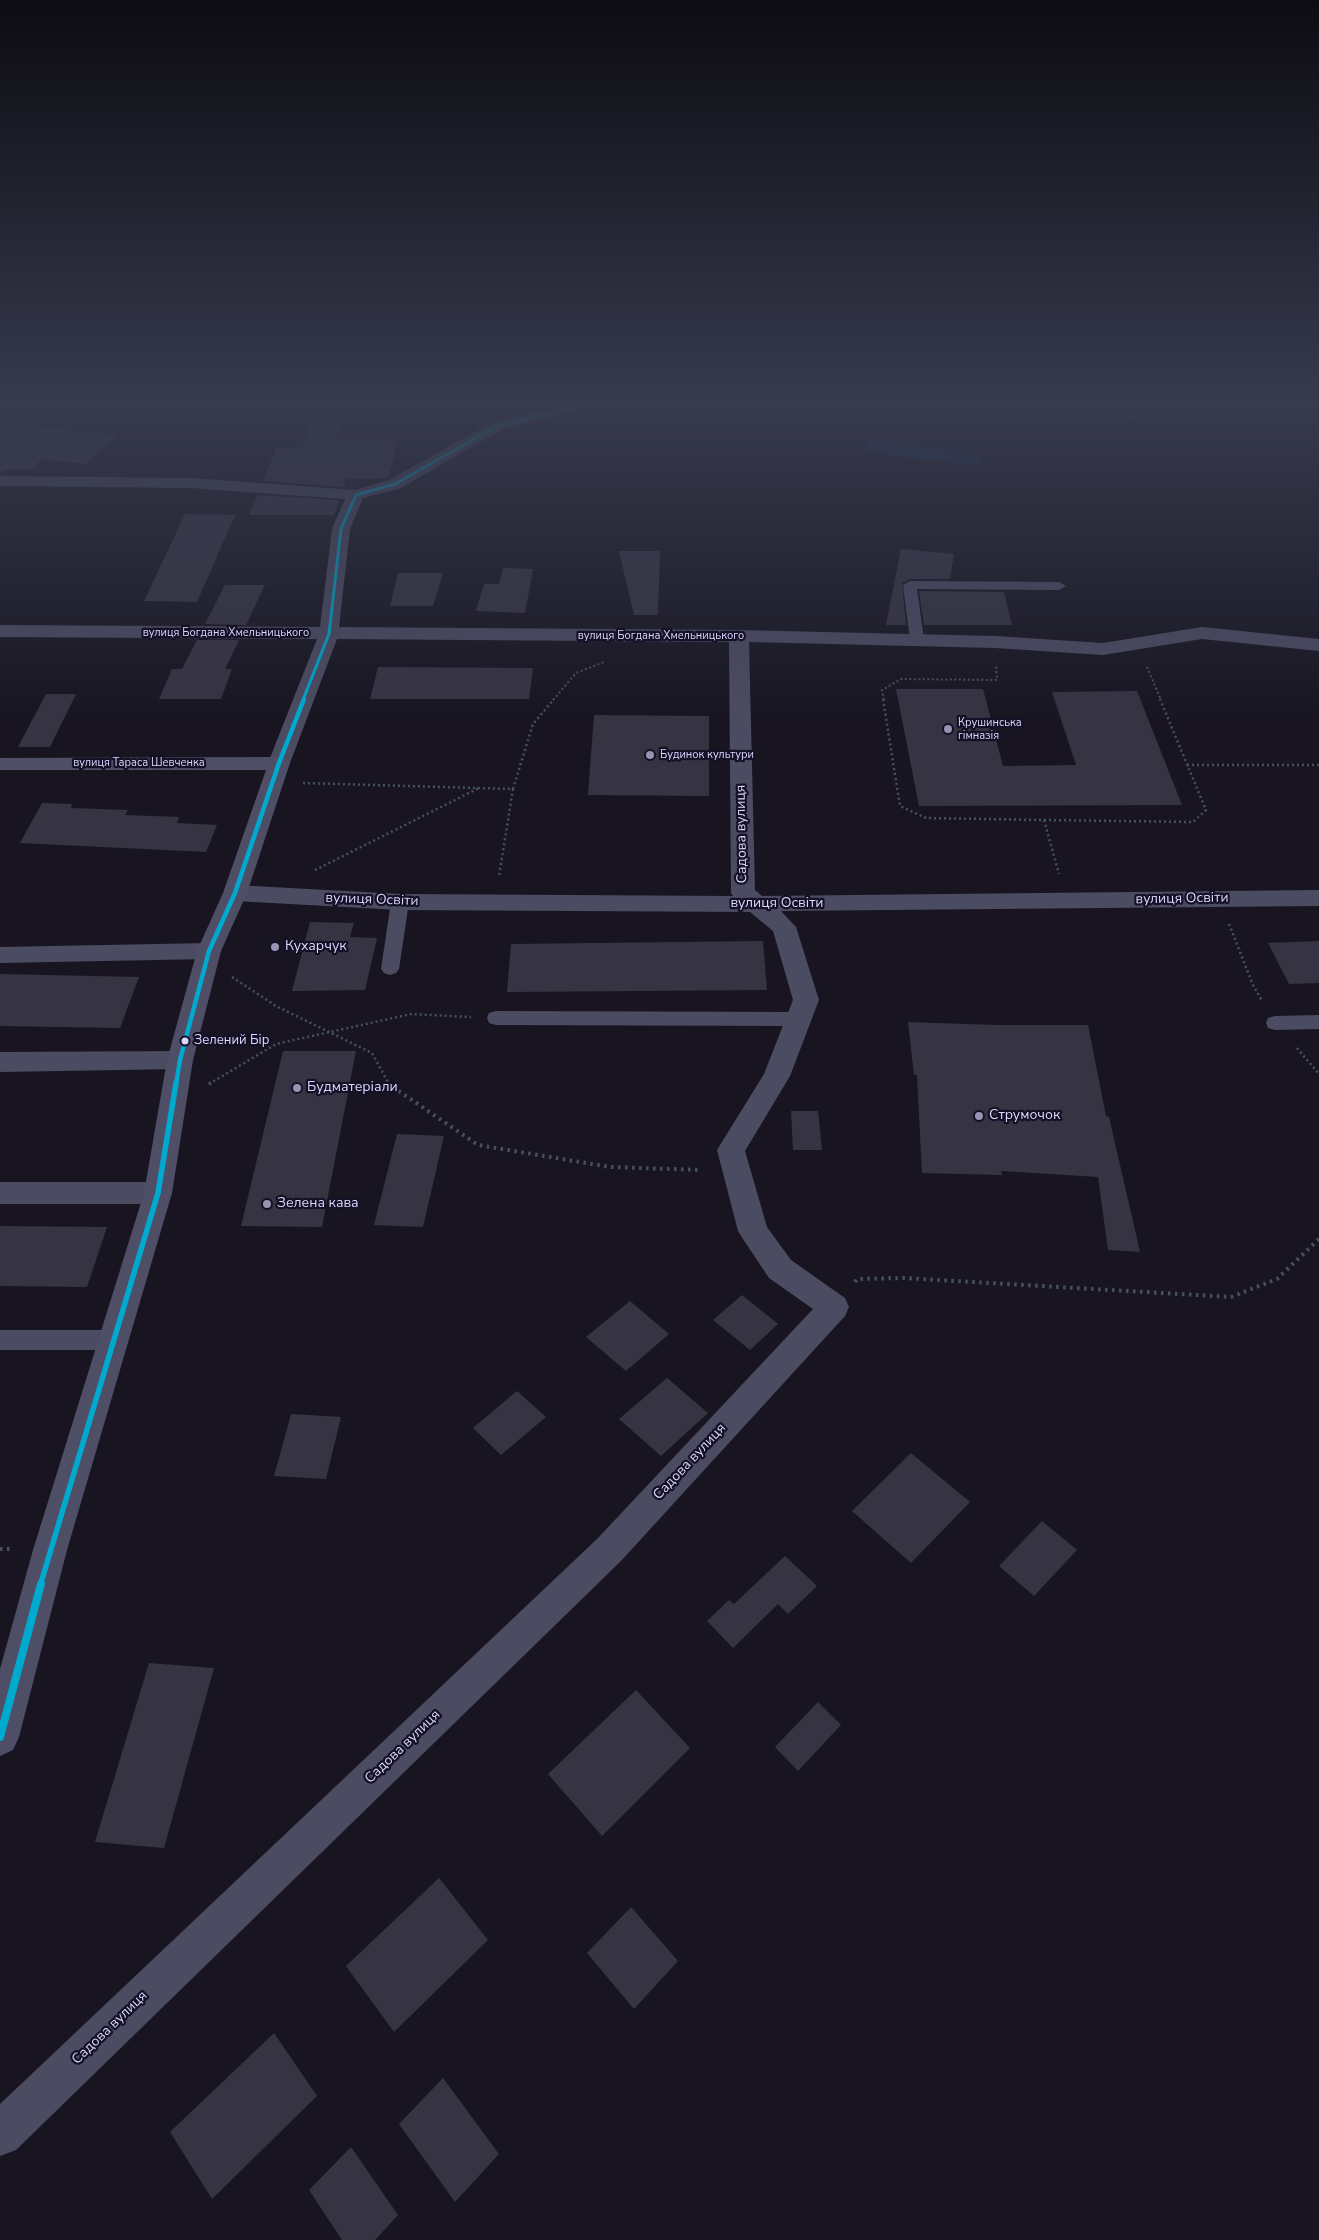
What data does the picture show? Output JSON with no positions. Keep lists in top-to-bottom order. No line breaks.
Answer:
{"streets":{"street":["вулиця Богдана Хмельницького","вулиця Тараса Шевченка","Садова вулиця","вулиця Освіти"]},"crossings":[["вулиця Богдана Хмельницького","Садова вулиця"],["Садова вулиця","вулиця Освіти"]],"places":["Крушинська гімназія","Будинок культури","Кухарчук","Зелений Бір","Будматеріали","Струмочок","Зелена кава"]}
